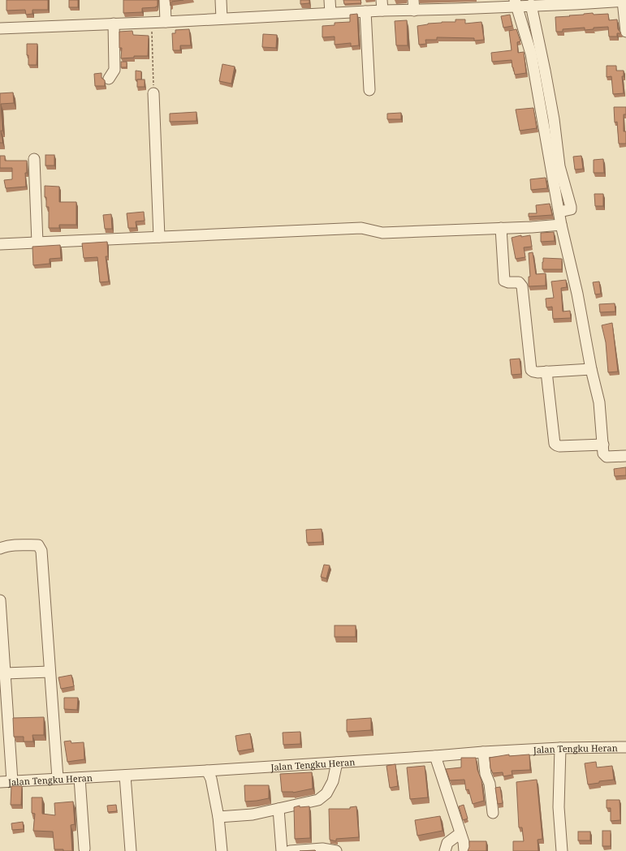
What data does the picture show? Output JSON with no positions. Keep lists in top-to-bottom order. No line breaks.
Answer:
{"streets":{"street":["Jalan Tengku Heran"]}}
